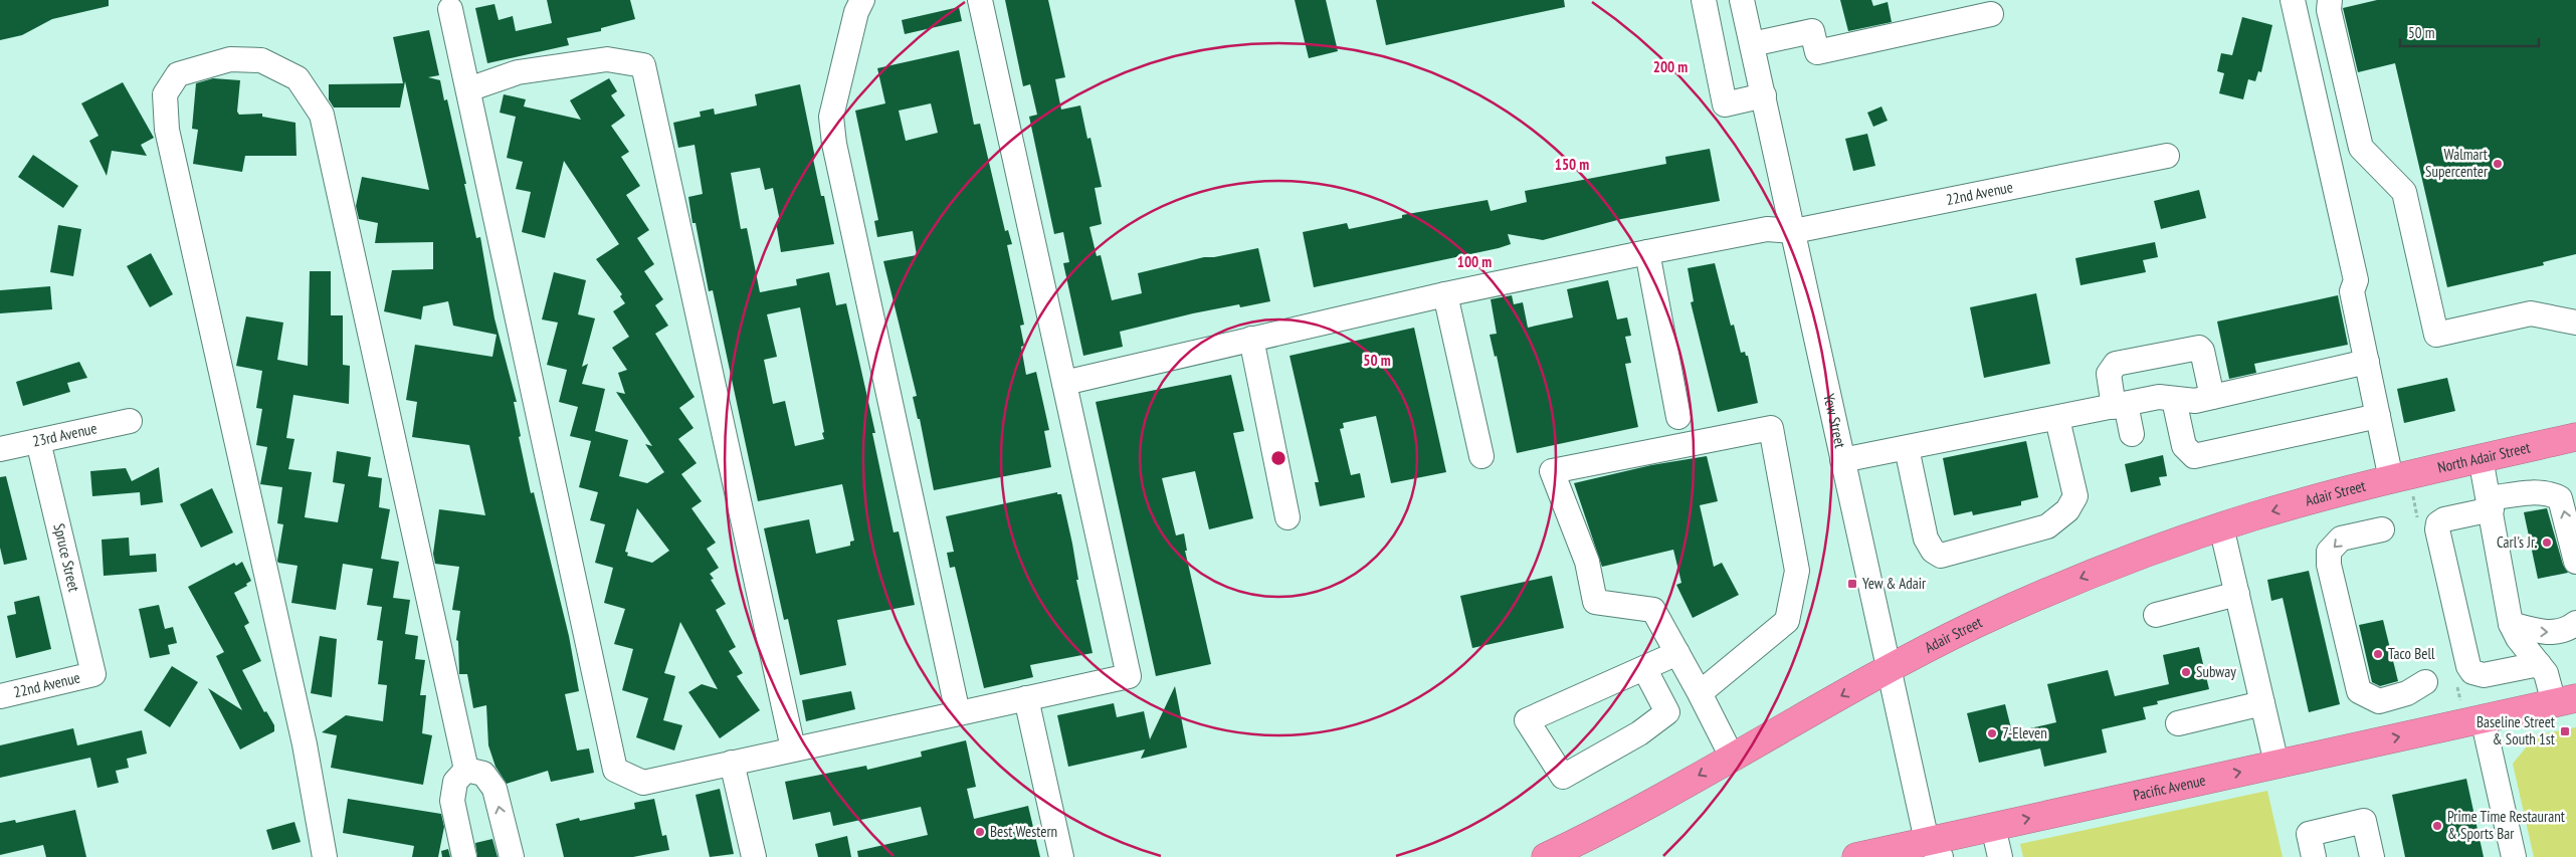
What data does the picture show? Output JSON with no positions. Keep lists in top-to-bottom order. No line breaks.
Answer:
{"streets":{"highway":["North Adair Street","Adair Street","Pacific Avenue"],"street":["22nd Avenue","Yew Street","23rd Avenue","Spruce Street"]},"crossings":[["22nd Avenue","Yew Street"],["22nd Avenue","Spruce Street"],["Yew Street","Adair Street"],["Yew Street","Pacific Avenue"],["23rd Avenue","Spruce Street"],["North Adair Street","Adair Street"]],"one_way":["Adair Street","Pacific Avenue"],"places":{"other":["Walmart Supercenter","Carl's Jr.","Taco Bell","Subway","7-Eleven","Prime Time Restaurant & Sports Bar","Best Western"],"transit":["Yew & Adair","Baseline Street & South 1st"]},"scale_bar":"50 m","rings":["200 m","150 m","100 m","50 m"]}
